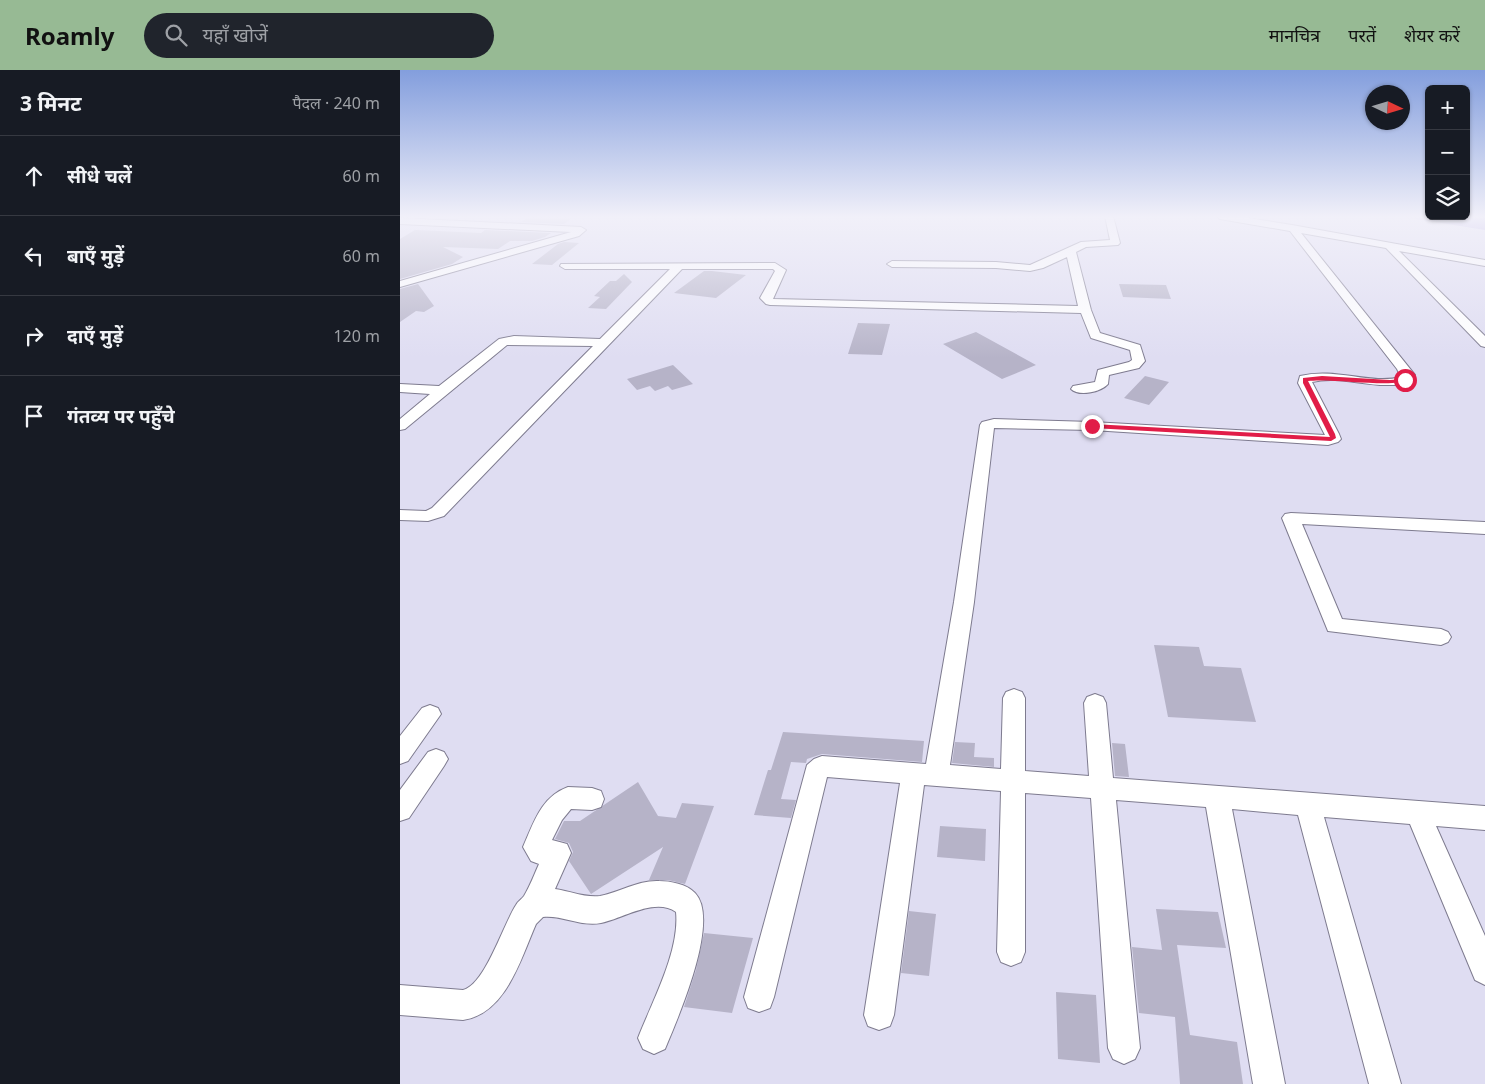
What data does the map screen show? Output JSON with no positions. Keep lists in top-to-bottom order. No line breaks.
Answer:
{"north":"right","page":{"header":"Roamly","search":"यहाँ खोजें","nav":["मानचित्र","परतें","शेयर करें"],"heading":["3 मिनट","पैदल · 240 m"],"map_buttons":["+","−"],"list":[["सीधे चलें","60 m"],["बाएँ मुड़ें","60 m"],["दाएँ मुड़ें","120 m"],"गंतव्य पर पहुँचे"]}}
